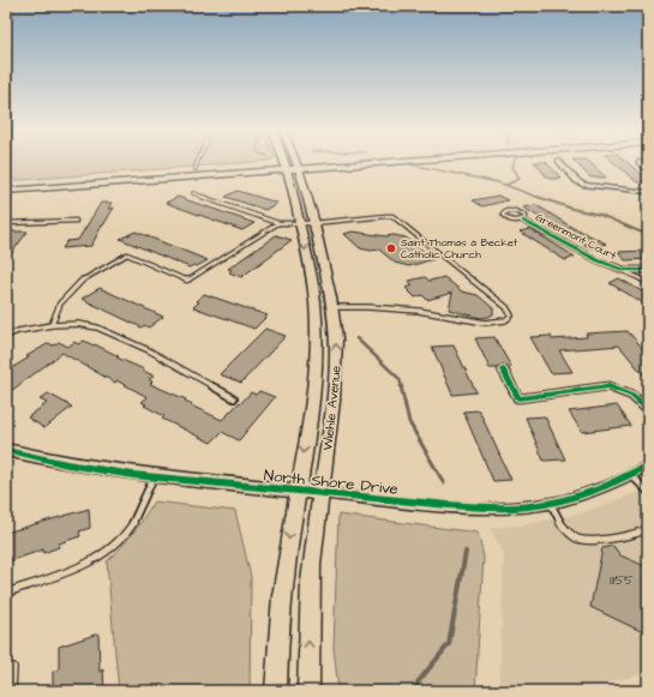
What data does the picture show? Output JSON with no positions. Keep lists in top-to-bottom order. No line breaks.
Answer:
{"streets":{"main road":["Wiehle Avenue","North Shore Drive"],"street":["Greenmont Court"]},"crossings":[["Wiehle Avenue","North Shore Drive"]],"places":["Saint Thomas à Becket Catholic Church"],"house_numbers":["11155"]}
